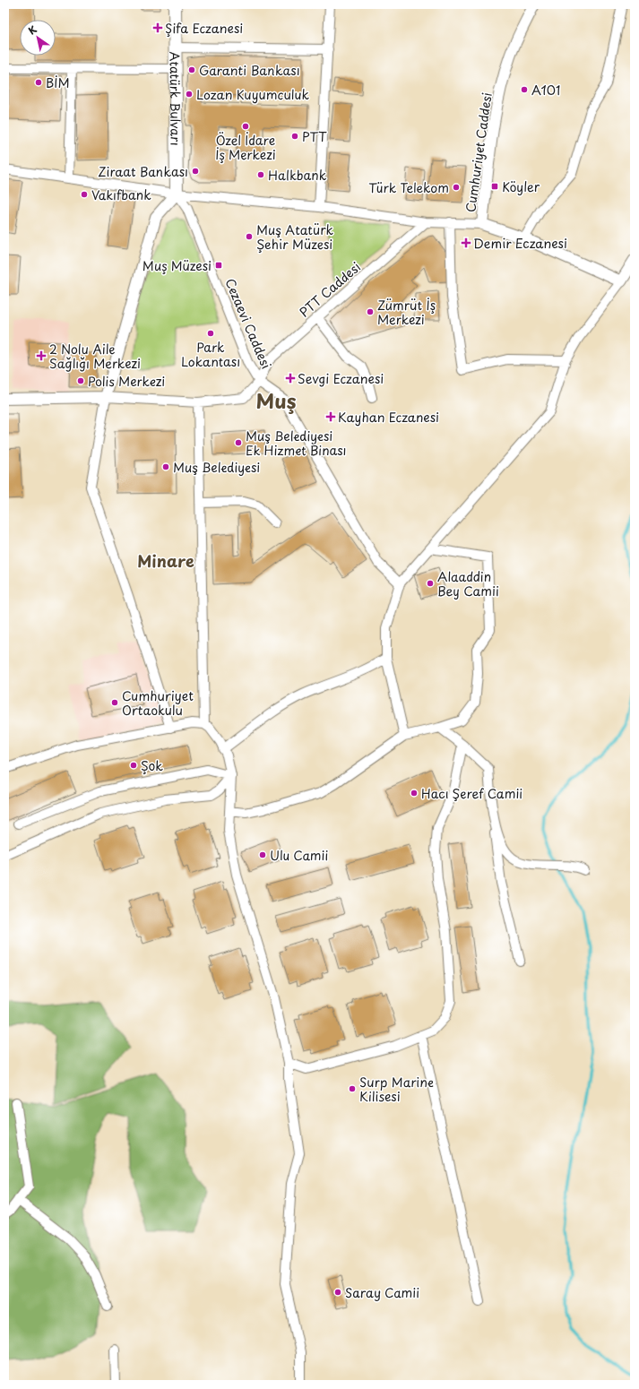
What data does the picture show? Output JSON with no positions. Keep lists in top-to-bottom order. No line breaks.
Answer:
{"streets":{"main road":["Atatürk Bulvarı"],"street":["Cumhuriyet Caddesi","PTT Caddesi","Cezaevi Caddesi"]},"crossings":[["Atatürk Bulvarı","Cezaevi Caddesi"],["PTT Caddesi","Cezaevi Caddesi"]],"districts":["Muş","Minare"],"places":{"health":["Şifa Eczanesi","Demir Eczanesi","2 Nolu Aile Sağlığı Merkezi","Sevgi Eczanesi","Kayhan Eczanesi"],"other":["Garanti Bankası","BİM","A101","Lozan Kuyumculuk","Özel İdare İş Merkezi","PTT","Ziraat Bankası","Halkbank","Türk Telekom","Vakıfbank","Muş Atatürk Şehir Müzesi","Zümrüt İş Merkezi","Park Lokantası","Polis Merkezi","Muş Belediyesi Ek Hizmet Binası","Muş Belediyesi","Alaaddin Bey Camii","Cumhuriyet Ortaokulu","Şok","Hacı Şeref Camii","Ulu Camii","Surp Marine Kilisesi","Saray Camii"],"transit":["Köyler","Muş Müzesi"]},"north":"top left"}
